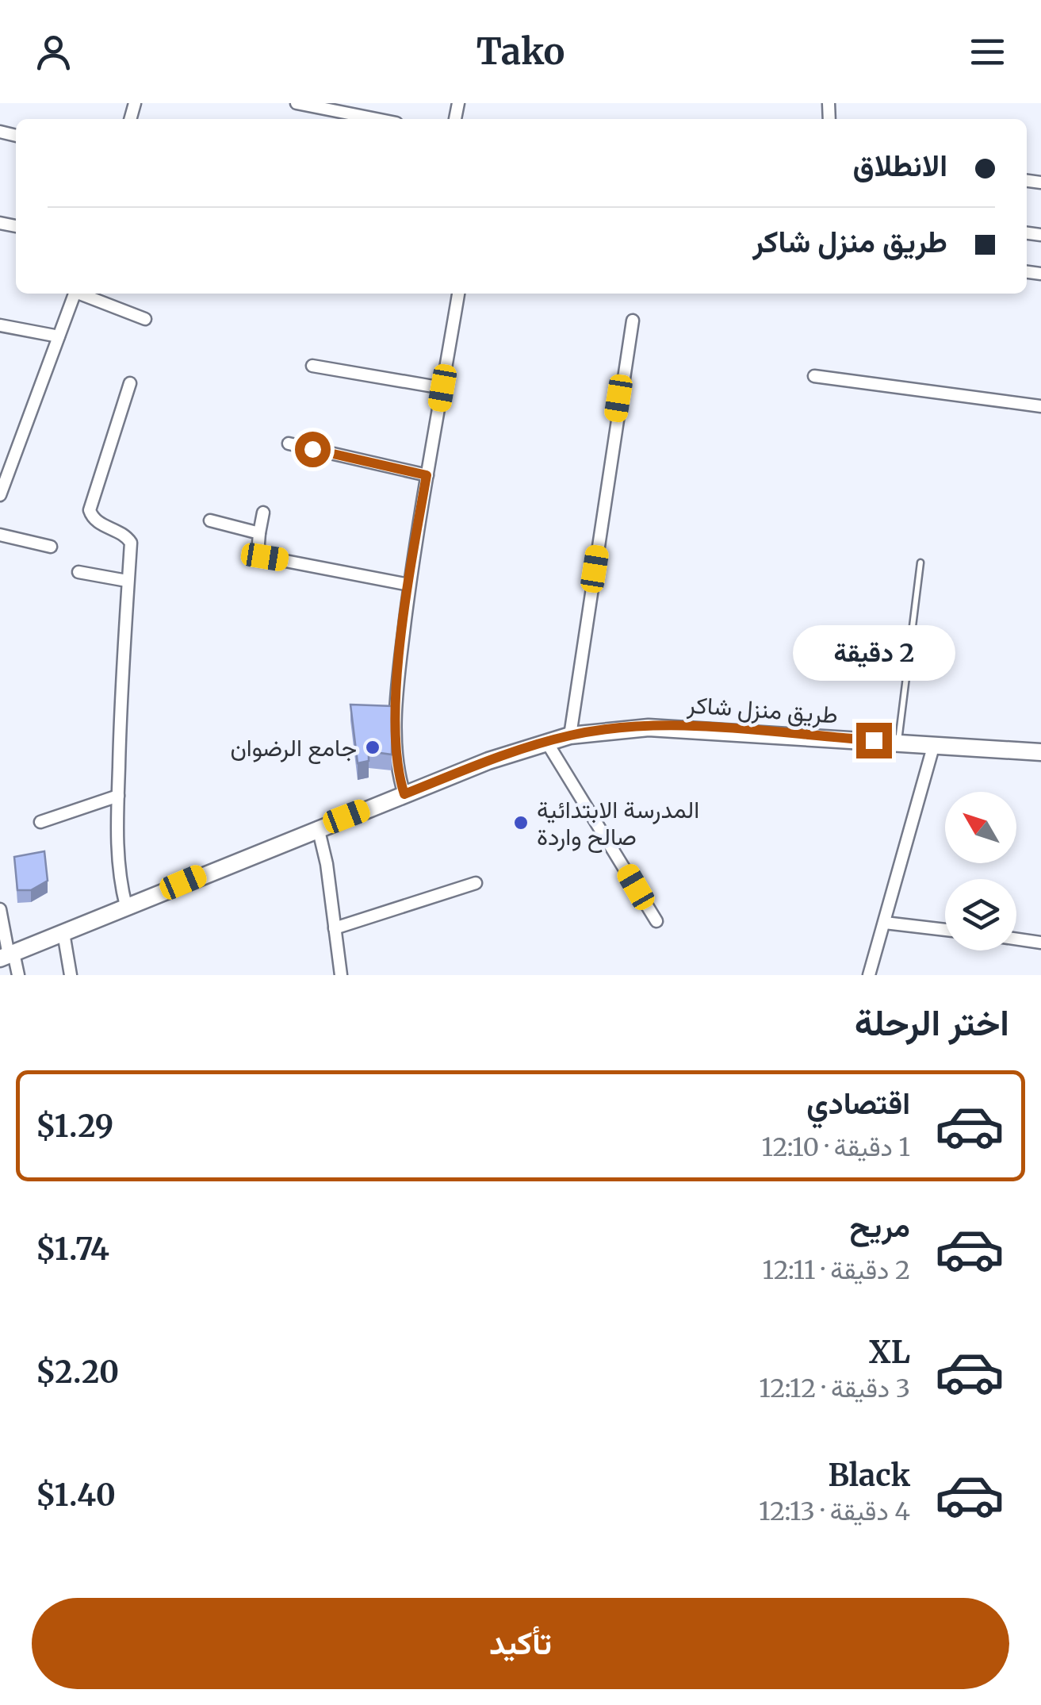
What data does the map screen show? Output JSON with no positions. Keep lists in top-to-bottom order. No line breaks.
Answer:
{"streets":{"main road":["طريق منزل شاكر"]},"places":["جامع الرضوان","المدرسة الابتدائية صالح واردة"],"north":"top left","page":{"header":"Tako","banner":["الانطلاق","طريق منزل شاكر"],"bubble":"2 دقيقة","heading":"اختر الرحلة","list":[{"name":"اقتصادي","note":"1 دقيقة · 12:10","value":"$1.29"},{"name":"مريح","note":"2 دقيقة · 12:11","value":"$1.74"},{"name":"XL","note":"3 دقيقة · 12:12","value":"$2.20"},{"name":"Black","note":"4 دقيقة · 12:13","value":"$1.40"}],"buttons":"تأكيد"}}
